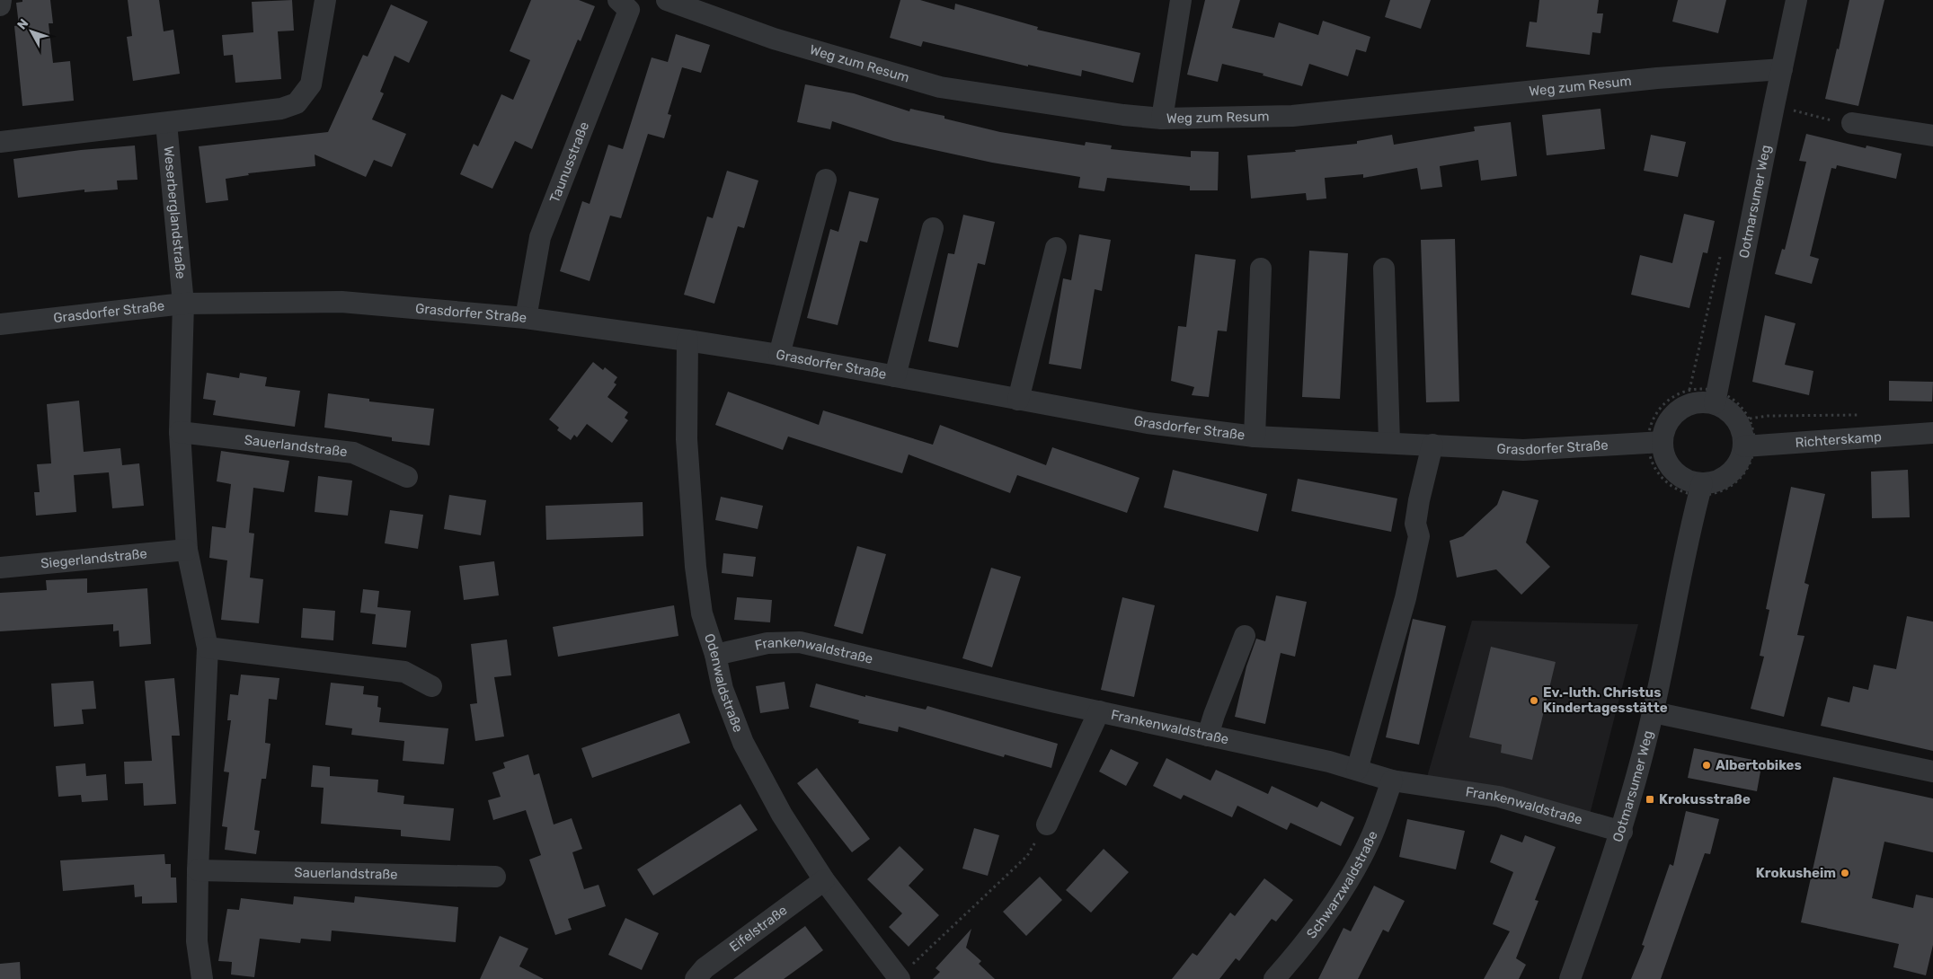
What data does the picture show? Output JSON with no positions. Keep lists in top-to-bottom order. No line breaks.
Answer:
{"streets":{"street":["Weg zum Resum","Taunusstraße","Ootmarsumer Weg","Weserberglandstraße","Grasdorfer Straße","Richterskamp","Sauerlandstraße","Siegerlandstraße","Frankenwaldstraße","Odenwaldstraße","Schwarzwaldstraße","Eifelstraße"]},"crossings":[["Weg zum Resum","Ootmarsumer Weg"],["Taunusstraße","Grasdorfer Straße"],["Ootmarsumer Weg","Grasdorfer Straße"],["Ootmarsumer Weg","Richterskamp"],["Ootmarsumer Weg","Frankenwaldstraße"],["Weserberglandstraße","Grasdorfer Straße"],["Grasdorfer Straße","Richterskamp"],["Grasdorfer Straße","Odenwaldstraße"],["Frankenwaldstraße","Odenwaldstraße"],["Frankenwaldstraße","Schwarzwaldstraße"],["Odenwaldstraße","Eifelstraße"]],"places":{"other":["Ev.-luth. Christus Kindertagesstätte","Albertobikes","Krokusheim"],"transit":["Krokusstraße"]},"north":"top left"}
